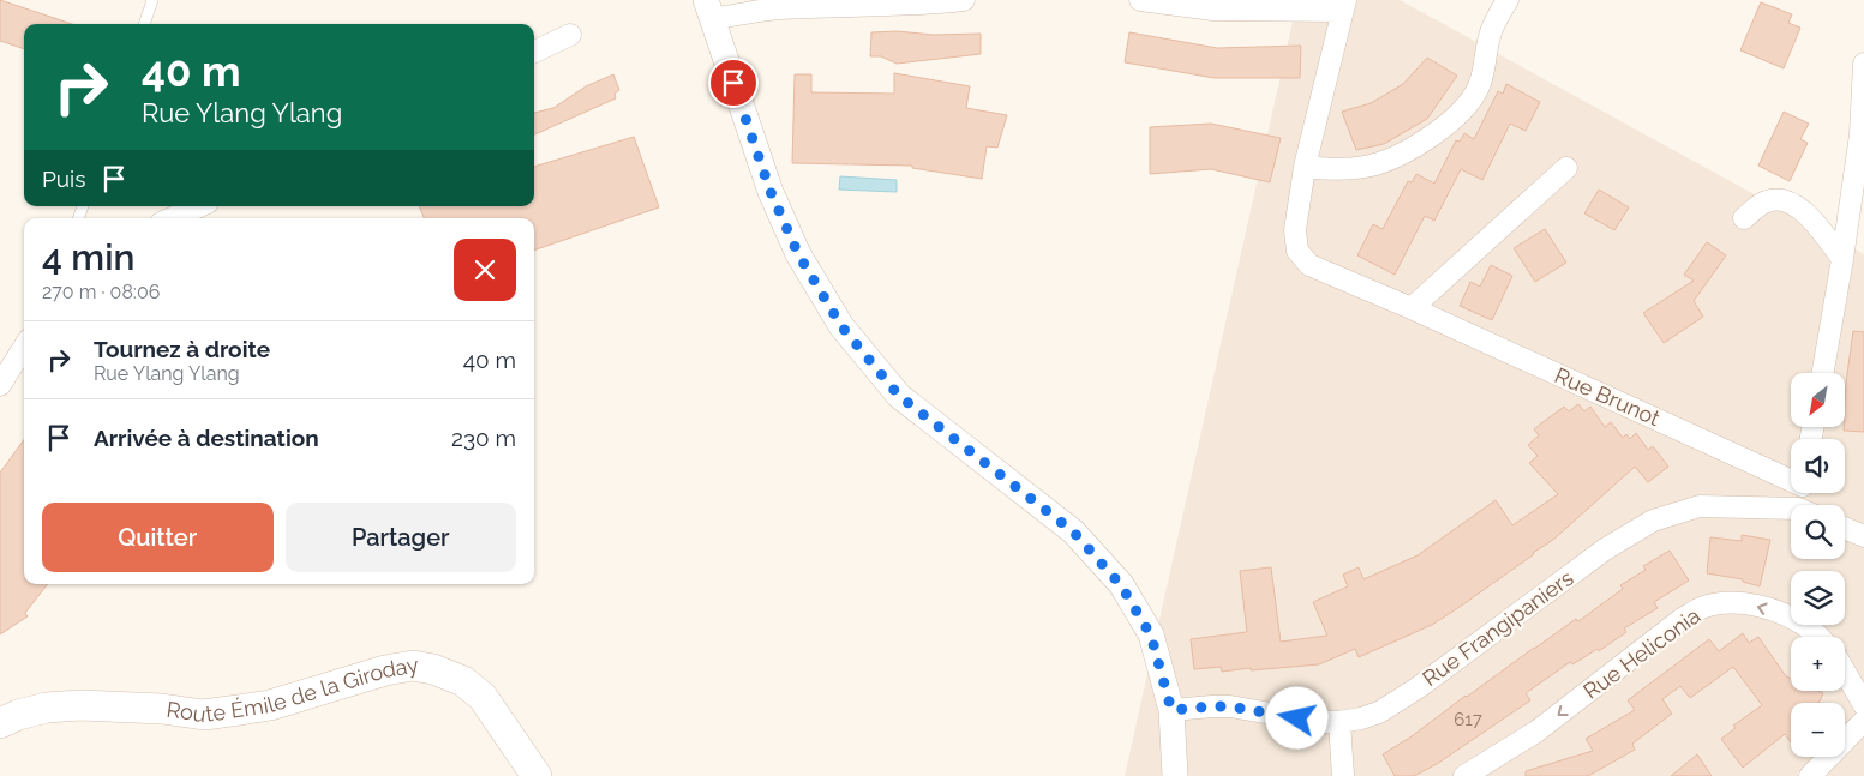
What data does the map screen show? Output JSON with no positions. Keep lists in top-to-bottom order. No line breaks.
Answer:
{"streets":{"main road":["Route Émile de la Giroday"],"street":["Rue Brunot","Rue Frangipaniers","Rue Heliconia"]},"one_way":["Rue Heliconia"],"house_numbers":["617"],"north":"bottom left","page":{"turn":["40 m","Rue Ylang Ylang"],"then":"Puis","heading":["4 min","270 m · 08:06"],"list":[{"name":"Tournez à droite","note":"Rue Ylang Ylang","value":"40 m"},{"name":"Arrivée à destination","value":"230 m"}],"map_buttons":["+","−"],"buttons":["Quitter","Partager"]}}
